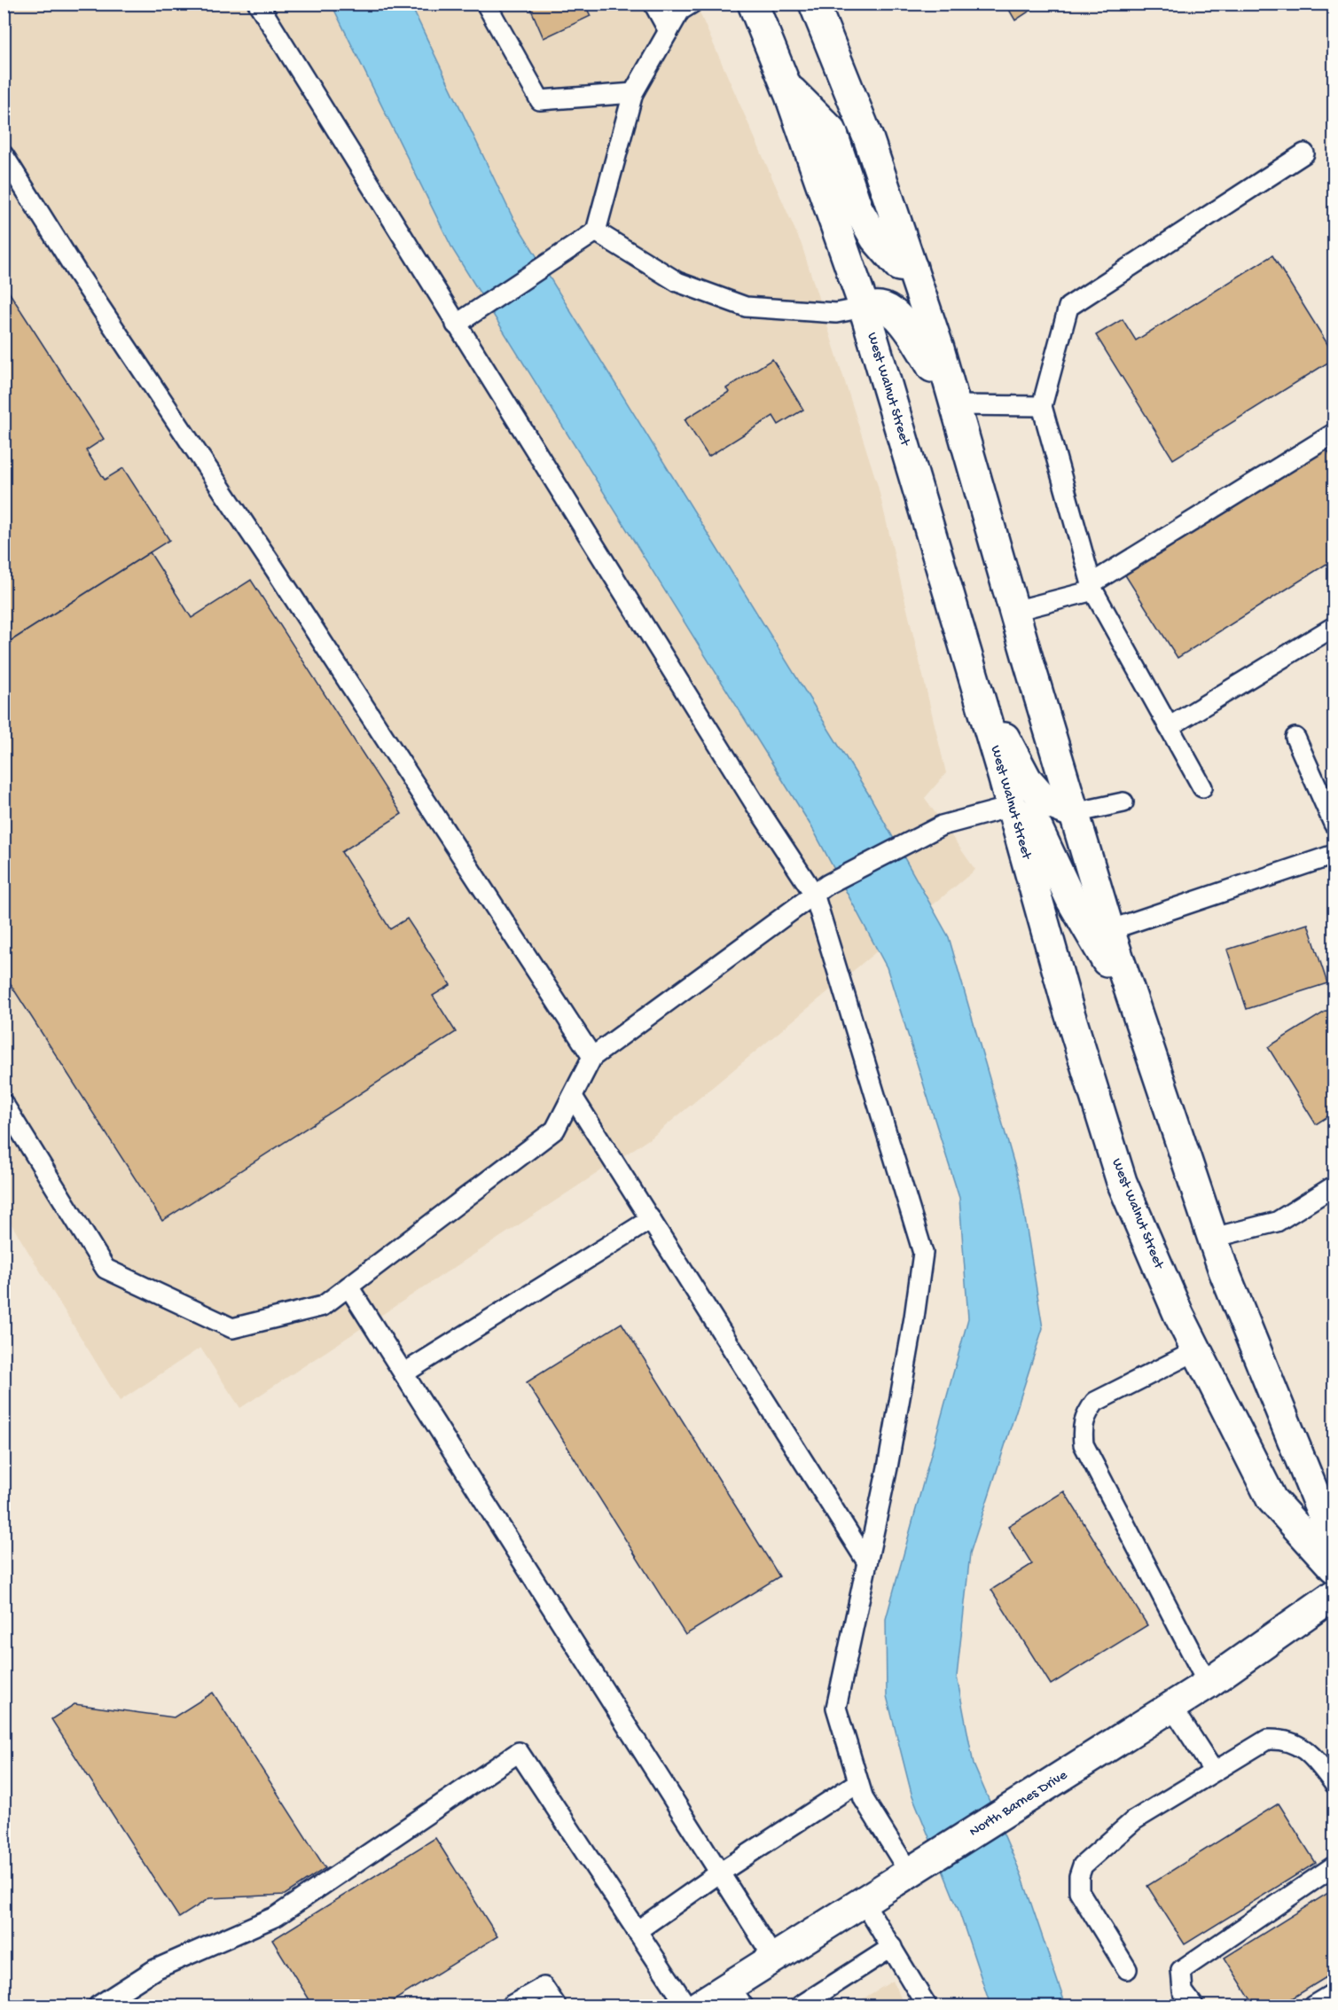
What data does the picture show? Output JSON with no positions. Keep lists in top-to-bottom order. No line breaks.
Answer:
{"streets":{"main road":["West Walnut Street","North Barnes Drive"]}}
